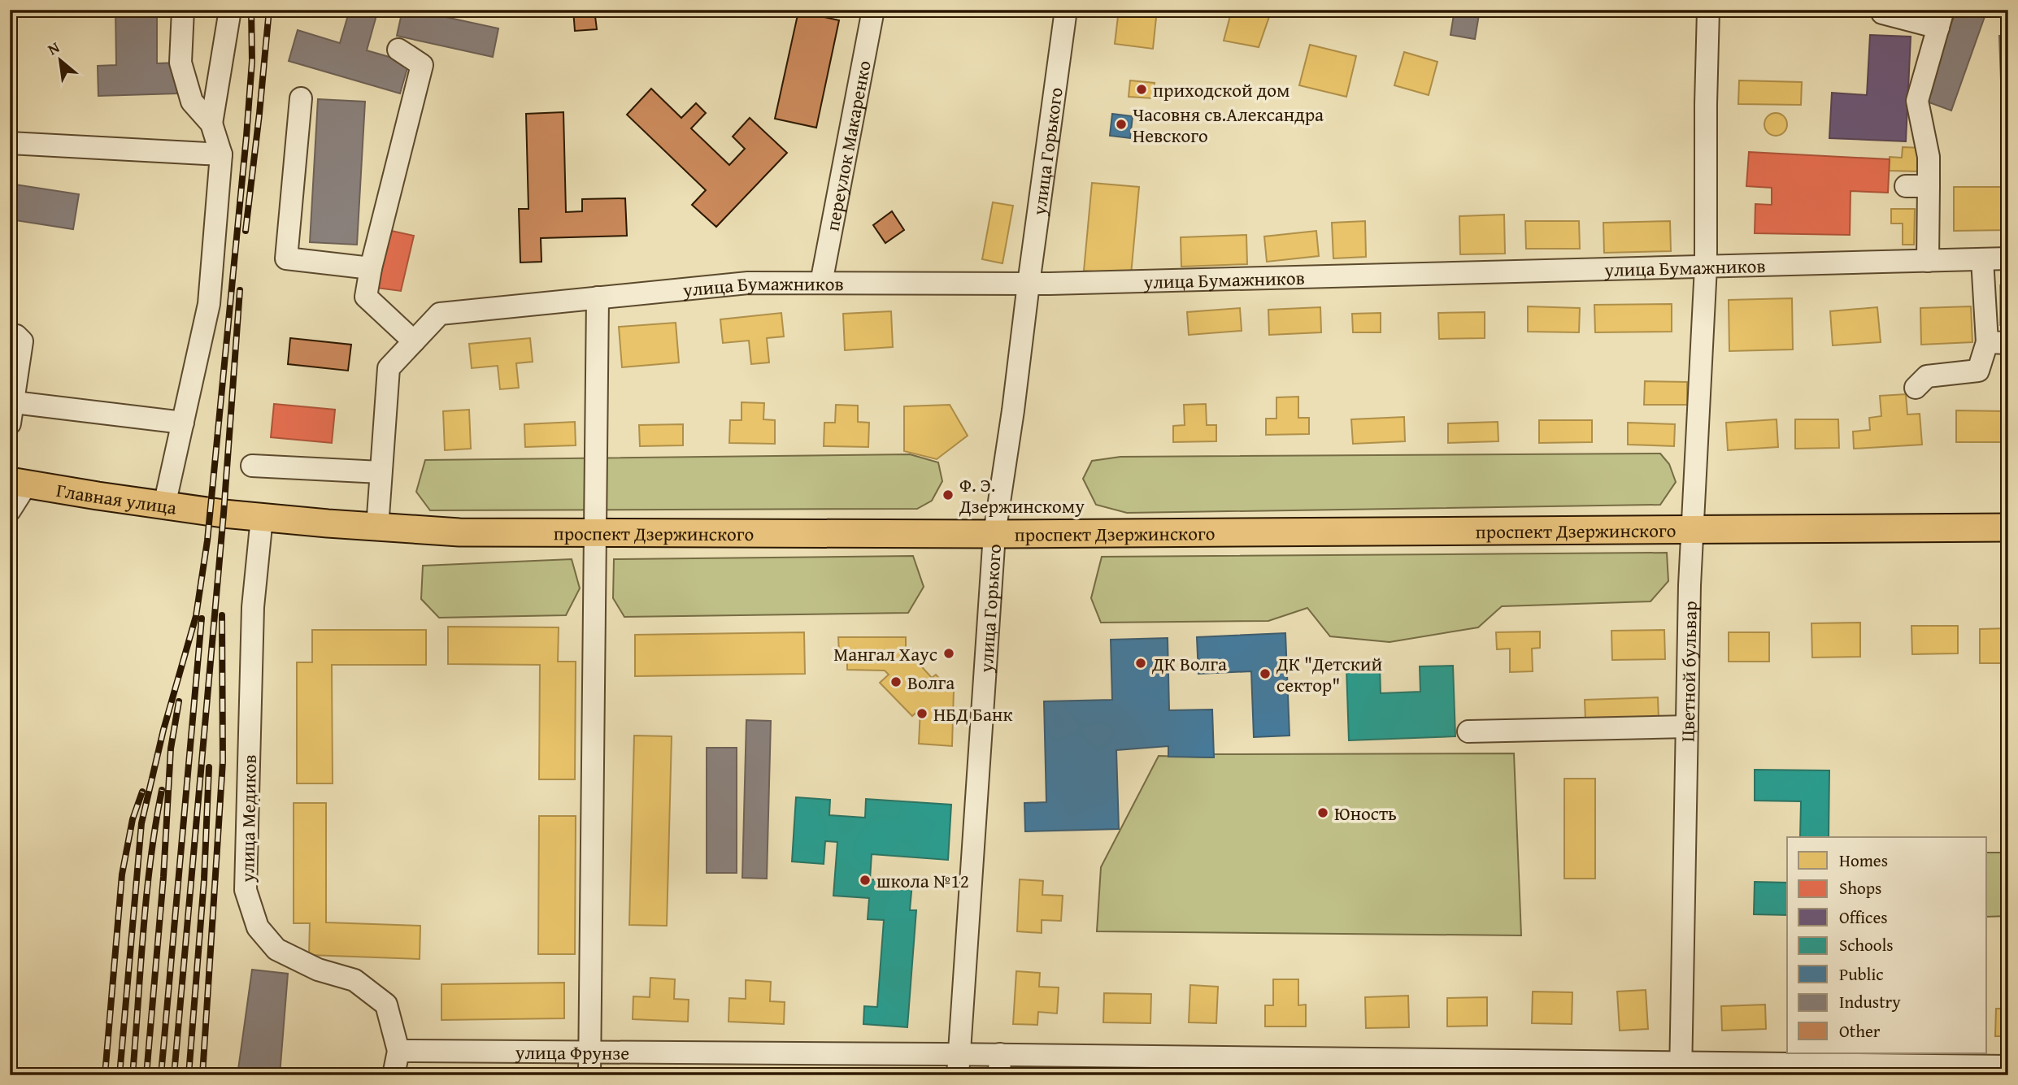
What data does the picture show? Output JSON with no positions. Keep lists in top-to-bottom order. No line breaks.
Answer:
{"streets":{"main road":["Главная улица","проспект Дзержинского"],"street":["переулок Макаренко","улица Горького","улица Бумажников","Цветной бульвар","улица Медиков","улица Фрунзе"]},"crossings":[["переулок Макаренко","улица Бумажников"],["улица Горького","улица Бумажников"],["улица Горького","проспект Дзержинского"],["улица Горького","улица Фрунзе"],["улица Бумажников","Цветной бульвар"],["Главная улица","проспект Дзержинского"],["проспект Дзержинского","Цветной бульвар"],["проспект Дзержинского","улица Медиков"],["Цветной бульвар","улица Фрунзе"],["улица Медиков","улица Фрунзе"]],"places":["приходской дом","Часовня св.Александра Невского","Ф. Э. Дзержинскому","Мангал Хаус","ДК Волга","ДК \"Детский сектор\"","Волга","НБД Банк","Юность","школа №12"],"legend":["Homes","Shops","Offices","Schools","Public","Industry","Other"],"north":"top left"}
